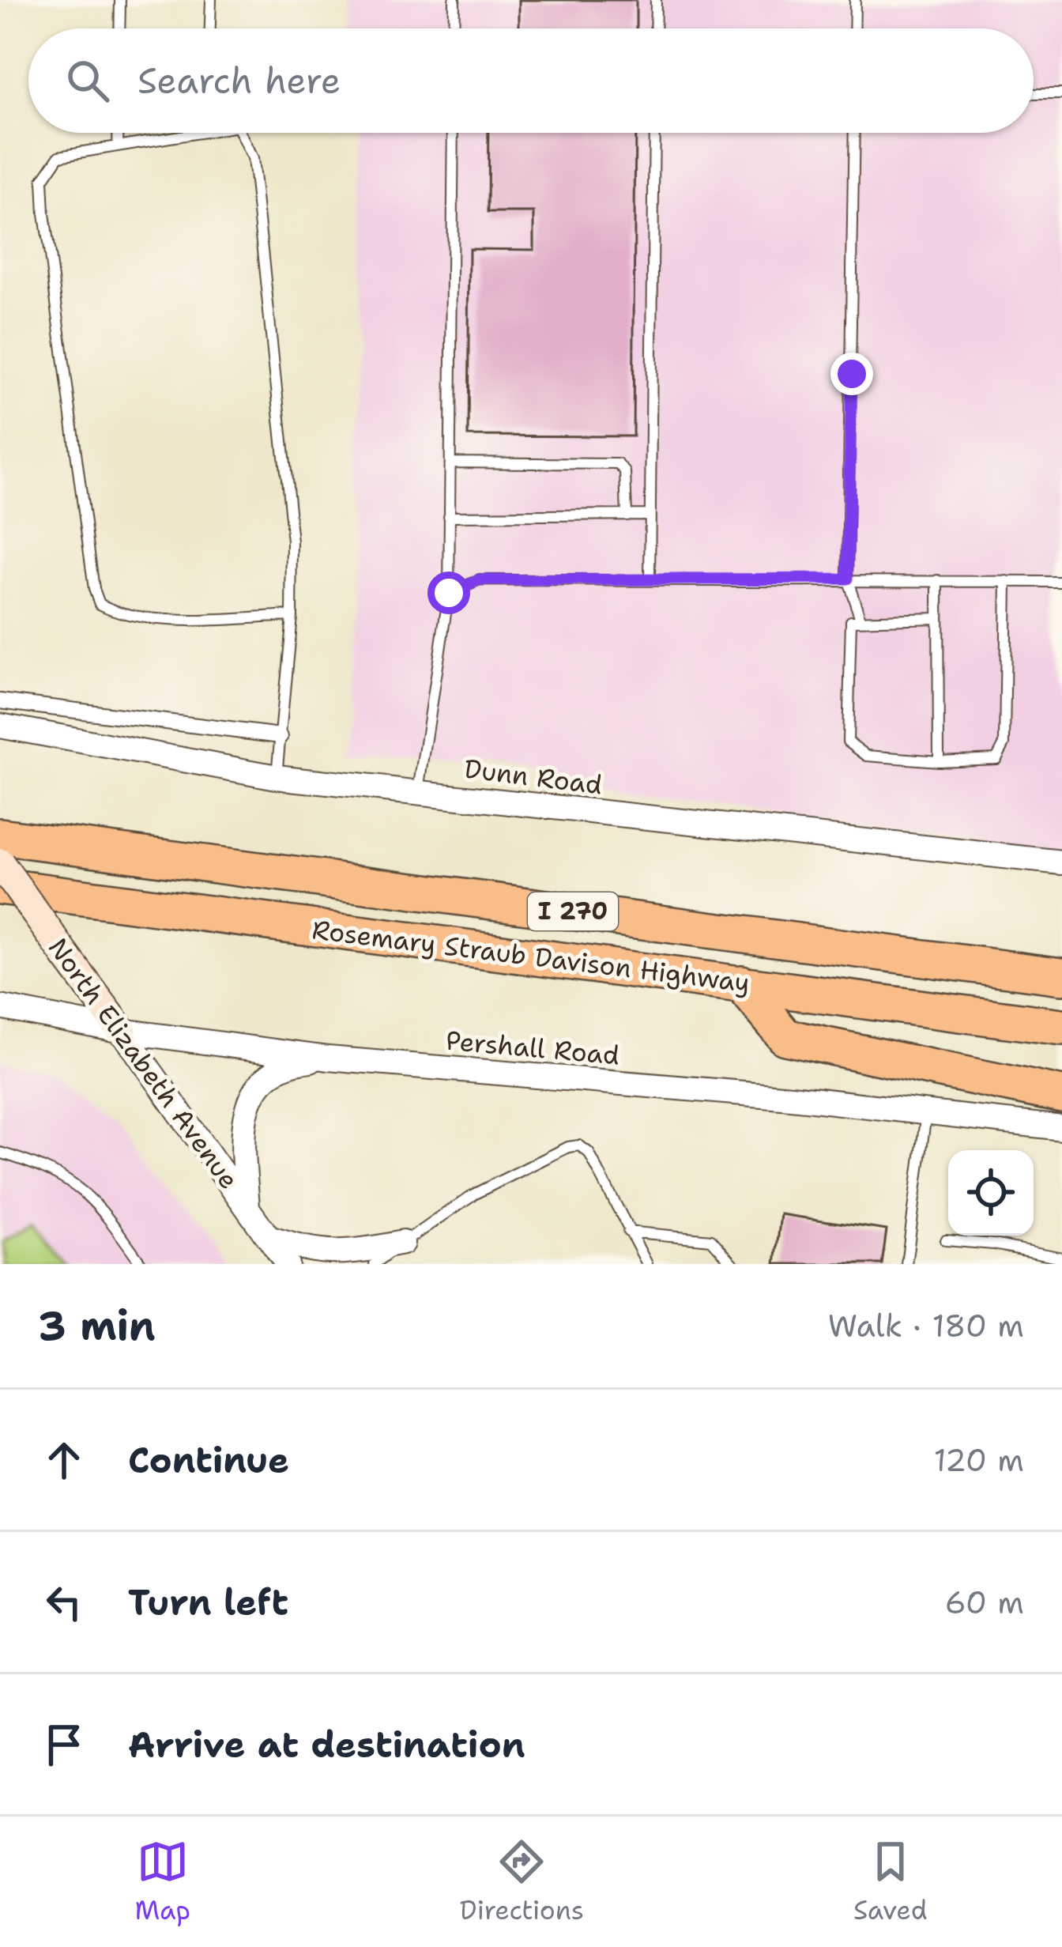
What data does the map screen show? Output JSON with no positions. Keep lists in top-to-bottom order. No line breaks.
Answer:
{"streets":{"highway":["I 270","Rosemary Straub Davison Highway"],"main road":["North Elizabeth Avenue"],"street":["Dunn Road","Pershall Road"]},"crossings":[["Pershall Road","North Elizabeth Avenue"]],"page":{"search":"Search here","heading":["3 min","Walk · 180 m"],"list":[["Continue","120 m"],["Turn left","60 m"],"Arrive at destination"],"nav":["Map","Directions","Saved"]}}
